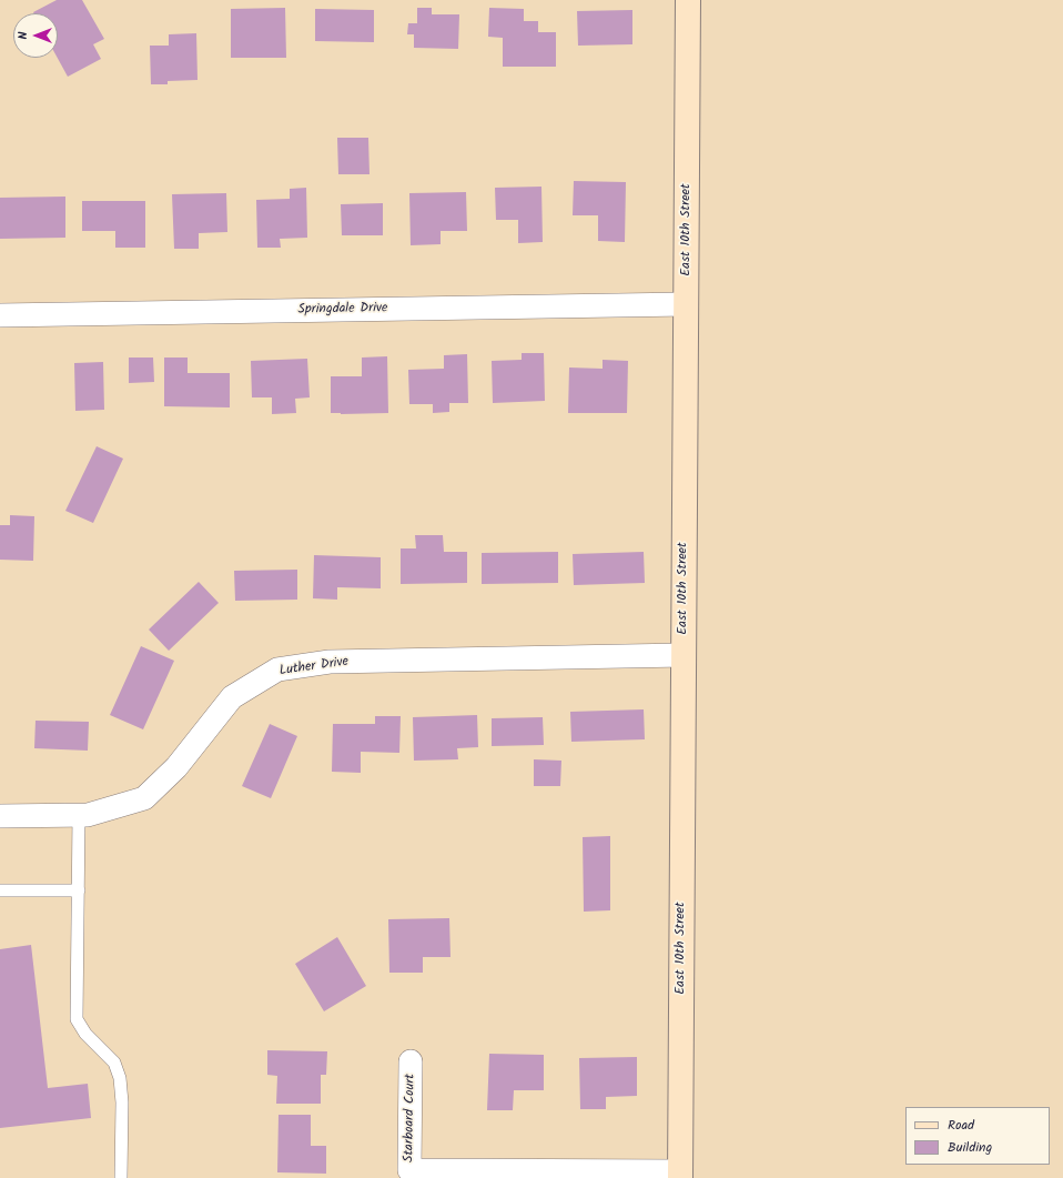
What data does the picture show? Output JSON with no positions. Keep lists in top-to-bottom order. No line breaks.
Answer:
{"streets":{"main road":["East 10th Street"],"street":["Springdale Drive","Luther Drive","Starboard Court"]},"crossings":[["East 10th Street","Springdale Drive"],["East 10th Street","Luther Drive"],["East 10th Street","Starboard Court"]],"legend":["Road","Building"],"north":"left"}
